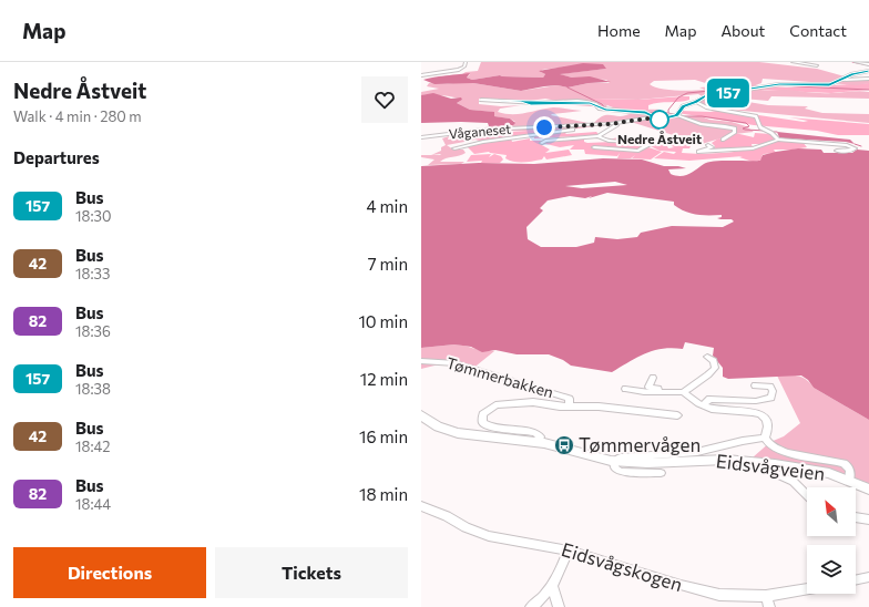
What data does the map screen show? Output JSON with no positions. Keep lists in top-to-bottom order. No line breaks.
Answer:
{"streets":{"main road":["Eidsvågveien"],"street":["Våganeset","Tømmerbakken","Eidsvågskogen"]},"crossings":[["Tømmerbakken","Eidsvågveien"]],"places":{"other":["Nedre Åstveit"],"bus stop":["Tømmervågen"]},"lines":["bus line 157"],"north":"top left","page":{"header":"Map","nav":["Home","Map","About","Contact"],"heading":[["Nedre Åstveit","Walk · 4 min · 280 m"],"Departures"],"on_map":"157","list":[{"mark":"157","name":"Bus","note":"18:30","value":"4 min"},{"mark":"42","name":"Bus","note":"18:33","value":"7 min"},{"mark":"82","name":"Bus","note":"18:36","value":"10 min"},{"mark":"157","name":"Bus","note":"18:38","value":"12 min"},{"mark":"42","name":"Bus","note":"18:42","value":"16 min"},{"mark":"82","name":"Bus","note":"18:44","value":"18 min"}],"buttons":["Directions","Tickets"]}}
